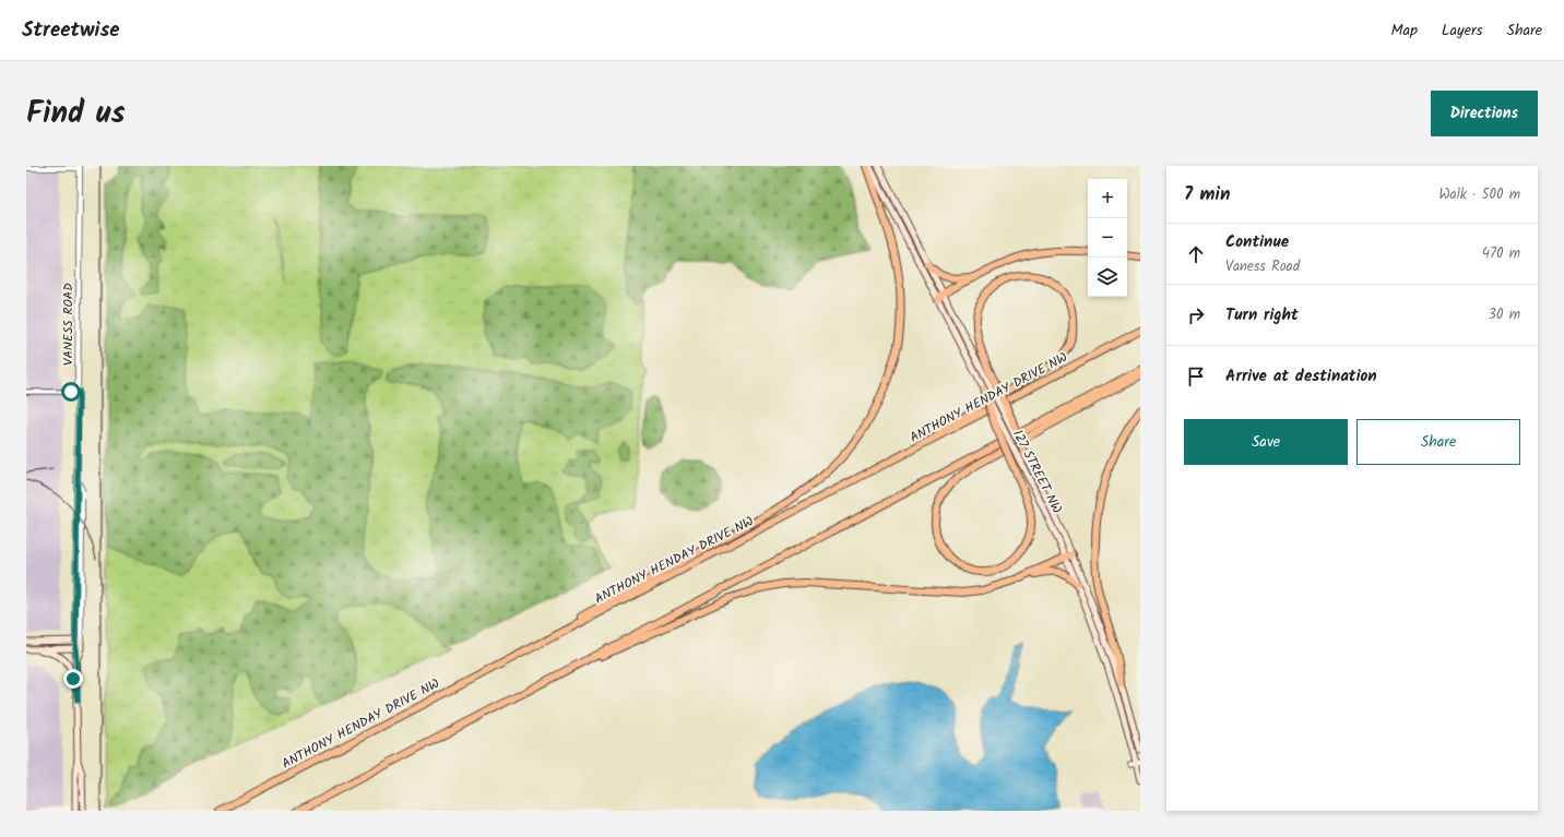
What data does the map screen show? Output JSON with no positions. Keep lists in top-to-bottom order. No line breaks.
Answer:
{"streets":{"highway":["ANTHONY HENDAY DRIVE NW"],"main road":["VANESS ROAD","127 STREET NW"]},"page":{"header":"Streetwise","nav":["Map","Layers","Share"],"title":"Find us","buttons":["Directions",["Save","Share"]],"heading":["7 min","Walk · 500 m"],"map_buttons":["+","−"],"list":[["Continue","Vaness Road","470 m"],["Turn right","30 m"],"Arrive at destination"]}}
